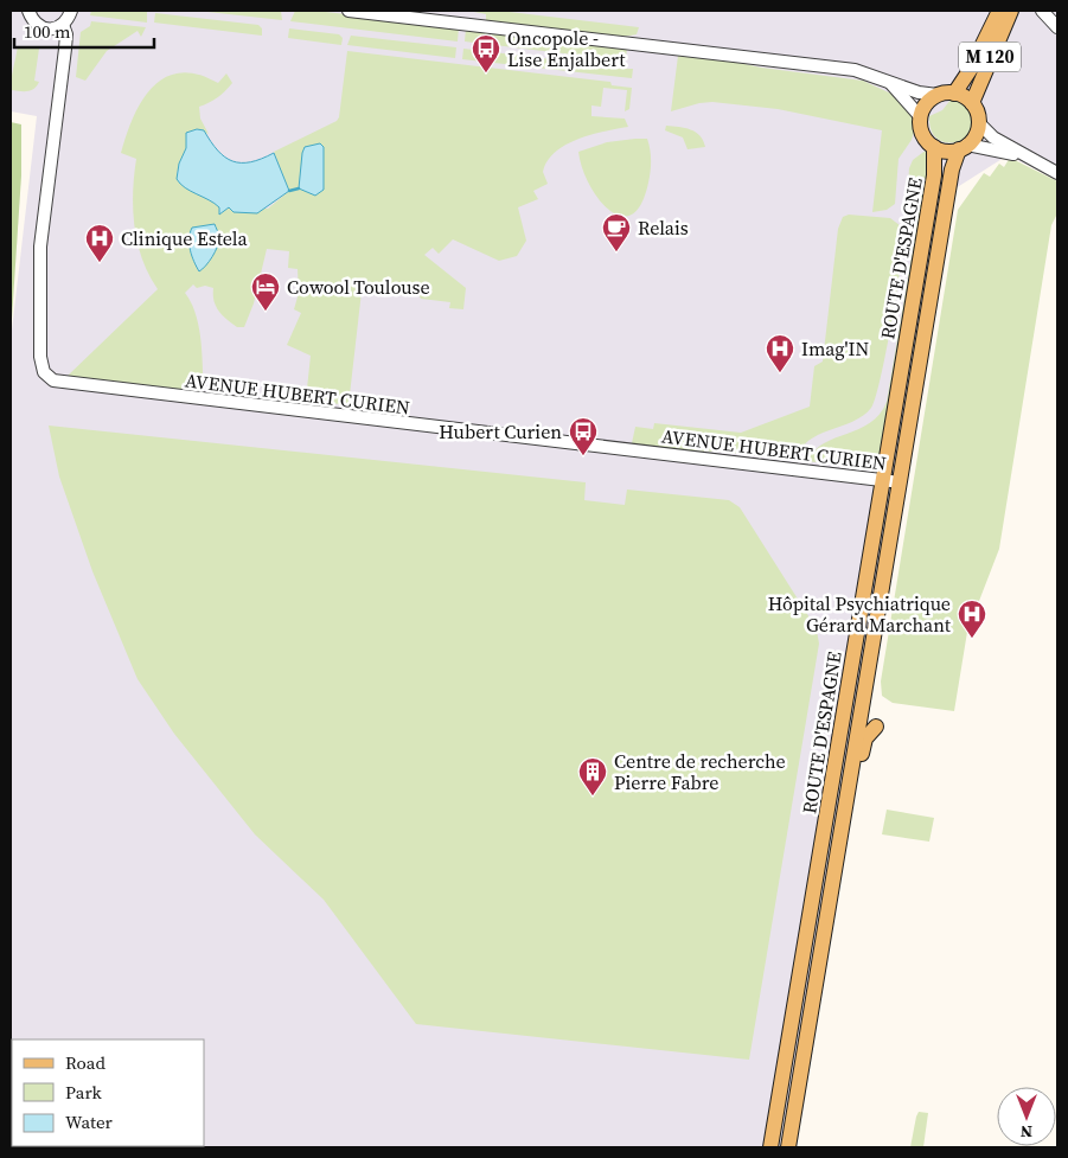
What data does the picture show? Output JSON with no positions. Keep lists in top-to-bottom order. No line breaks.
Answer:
{"streets":{"main road":["M 120","ROUTE D'ESPAGNE"],"street":["AVENUE HUBERT CURIEN"]},"crossings":[["M 120","ROUTE D'ESPAGNE"],["ROUTE D'ESPAGNE","AVENUE HUBERT CURIEN"]],"places":{"bus stop":["Oncopole - Lise Enjalbert","Hubert Curien"],"cafe":["Relais"],"hospital":["Clinique Estela","Imag'IN","Hôpital Psychiatrique Gérard Marchant"],"hotel":["Cowool Toulouse"],"building":["Centre de recherche Pierre Fabre"]},"legend":["Road","Park","Water"],"scale_bar":"100 m","north":"bottom"}
